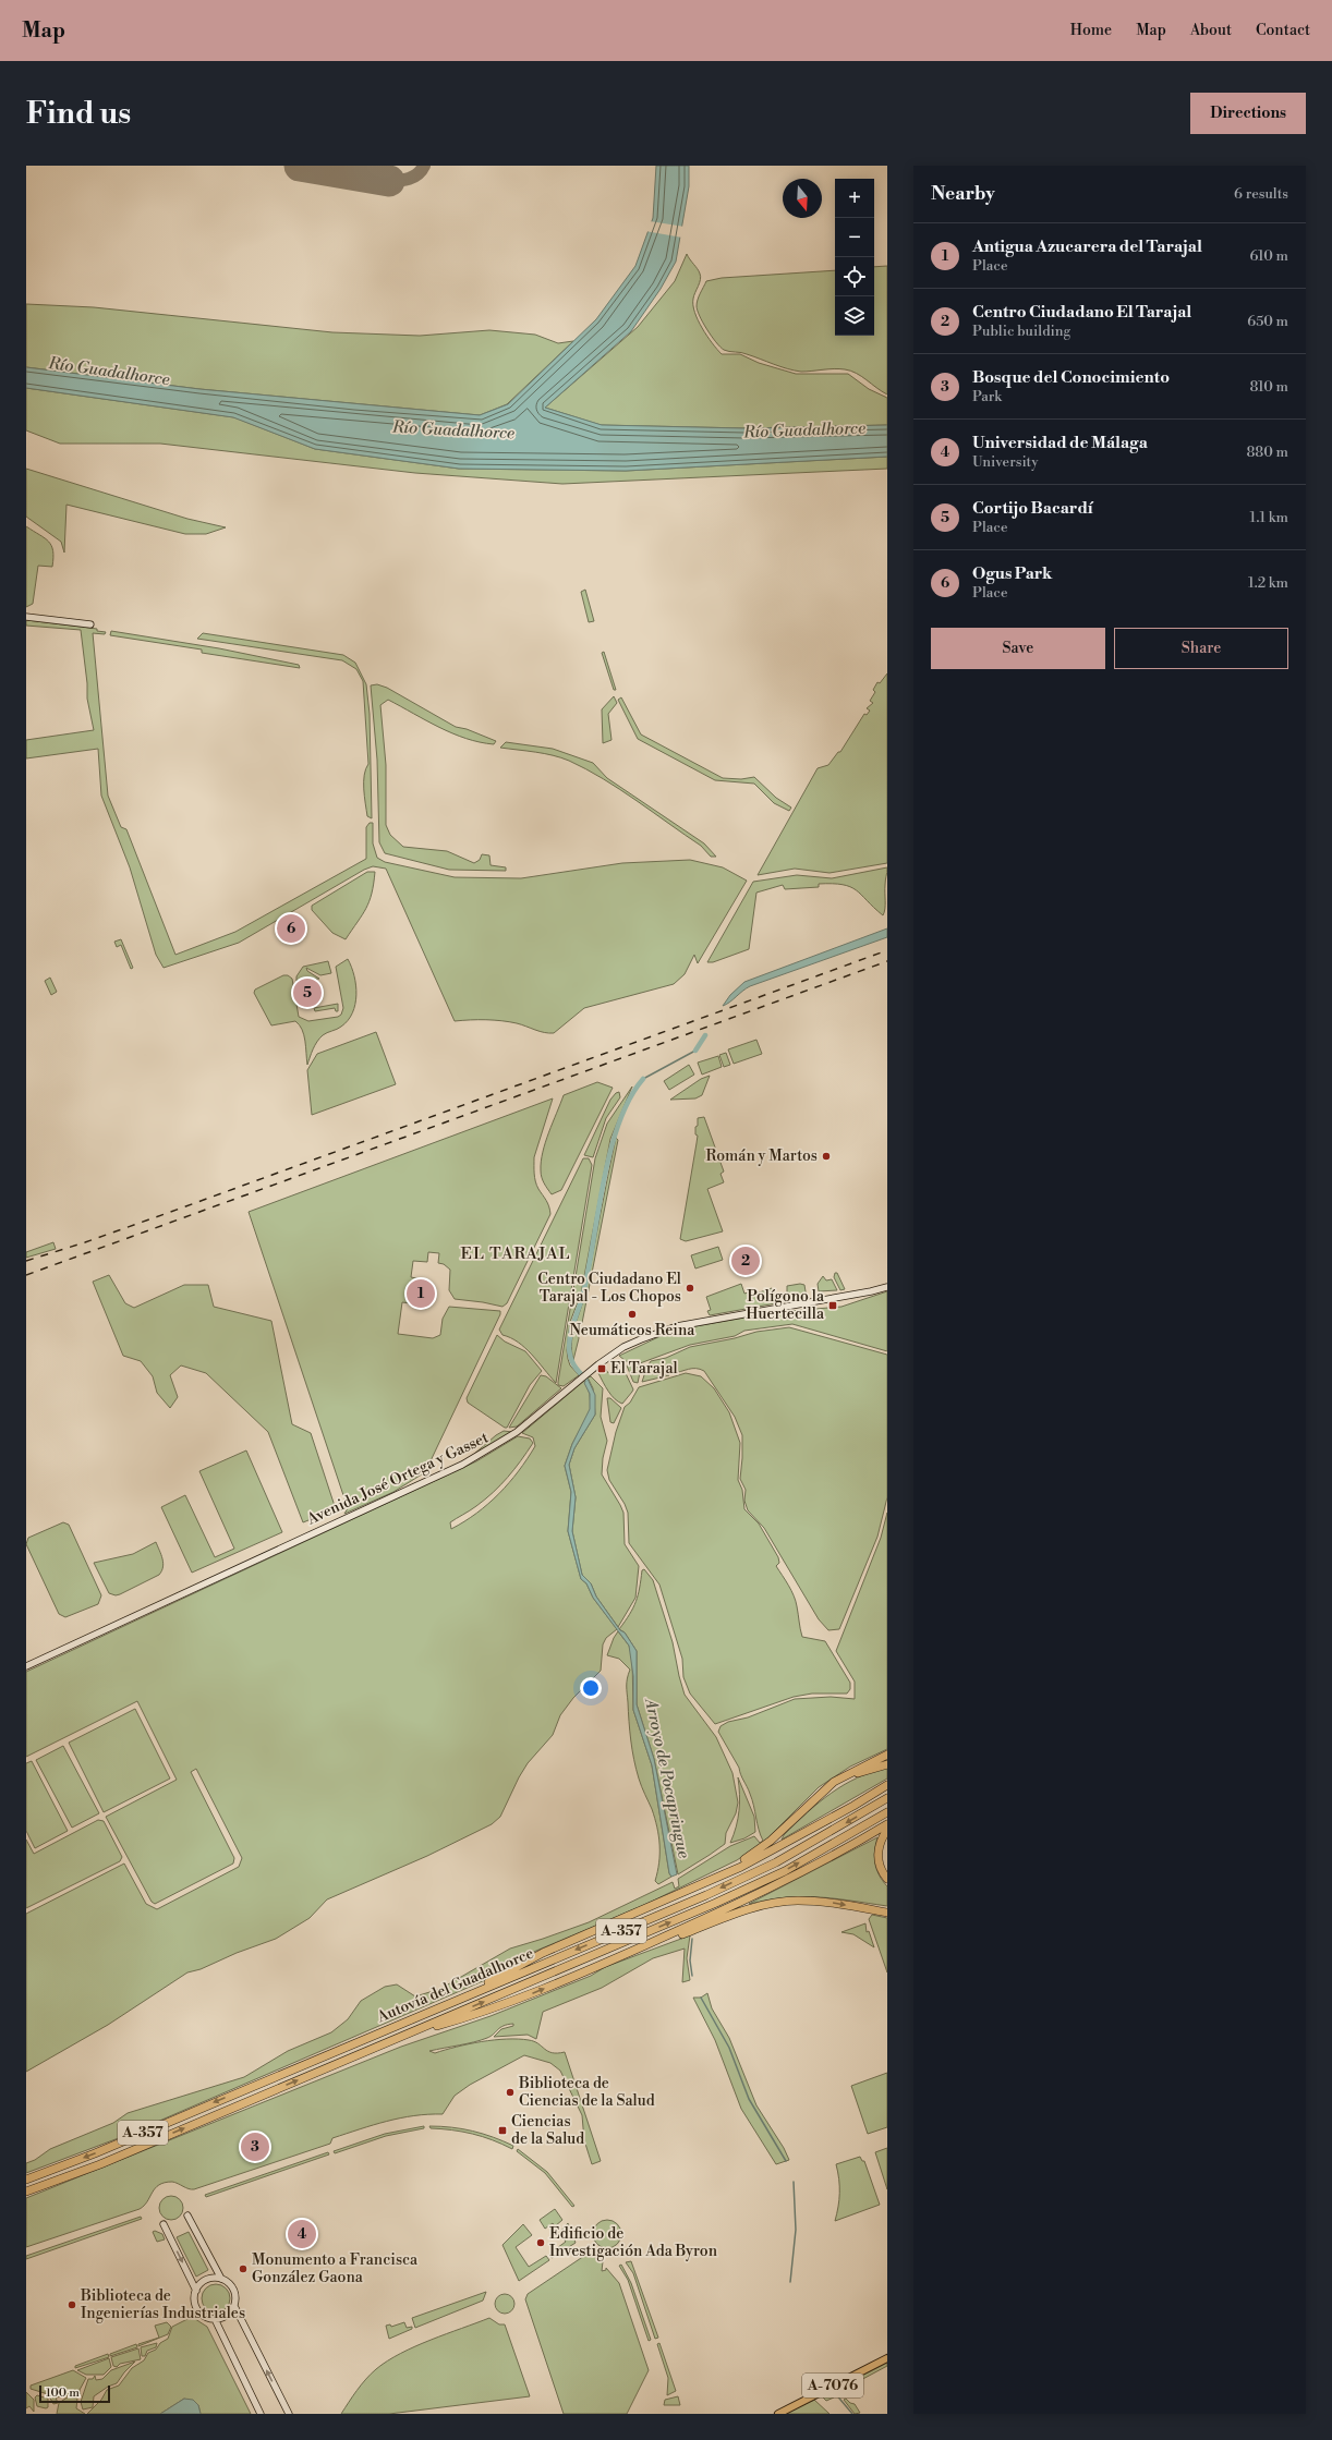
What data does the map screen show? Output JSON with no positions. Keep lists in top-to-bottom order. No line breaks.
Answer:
{"streets":{"highway":["A-357","Autovía del Guadalhorce"],"main road":["Avenida José Ortega y Gasset","A-7076"]},"districts":["EL TARAJAL"],"water":["Río Guadalhorce","Arroyo de Pocapringue"],"places":{"other":["Román y Martos","Centro Ciudadano El Tarajal - Los Chopos","Neumáticos Reina","Biblioteca de Ciencias de la Salud","Edificio de Investigación Ada Byron","Monumento a Francisca González Gaona","Biblioteca de Ingenierías Industriales"],"transit":["Polígono la Huertecilla","El Tarajal","Ciencias de la Salud"]},"scale_bar":"100 m","north":"bottom","page":{"header":"Map","nav":["Home","Map","About","Contact"],"buttons":["Directions",["Save","Share"]],"title":"Find us","heading":["Nearby","6 results"],"map_buttons":["+","−"],"list":[{"mark":"1","name":"Antigua Azucarera del Tarajal","note":"Place","value":"610 m"},{"mark":"2","name":"Centro Ciudadano El Tarajal","note":"Public building","value":"650 m"},{"mark":"3","name":"Bosque del Conocimiento","note":"Park","value":"810 m"},{"mark":"4","name":"Universidad de Málaga","note":"University","value":"880 m"},{"mark":"5","name":"Cortijo Bacardí","note":"Place","value":"1.1 km"},{"mark":"6","name":"Ogus Park","note":"Place","value":"1.2 km"}],"pins":["6","5","2","1","3","4"],"scale":"100 m"}}
